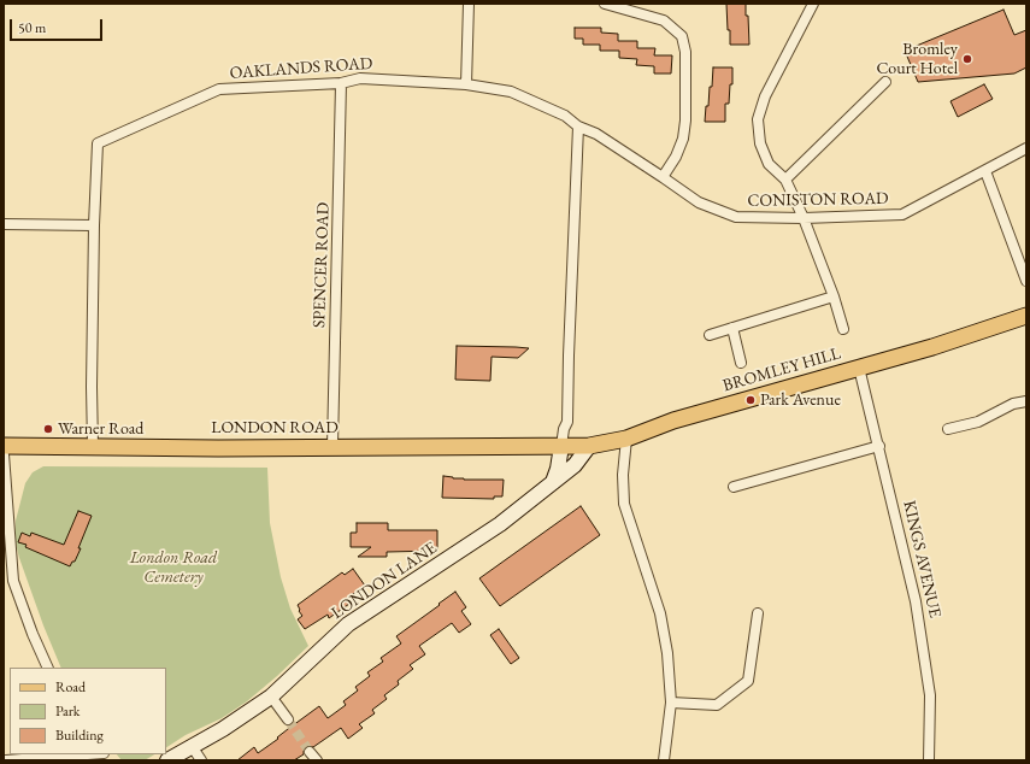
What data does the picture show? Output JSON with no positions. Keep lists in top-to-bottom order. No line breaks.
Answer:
{"streets":{"main road":["BROMLEY HILL","LONDON ROAD"],"street":["OAKLANDS ROAD","CONISTON ROAD","SPENCER ROAD","KINGS AVENUE","LONDON LANE"]},"crossings":[["OAKLANDS ROAD","CONISTON ROAD"],["OAKLANDS ROAD","SPENCER ROAD"],["OAKLANDS ROAD","LONDON ROAD"],["SPENCER ROAD","LONDON ROAD"],["BROMLEY HILL","LONDON ROAD"],["BROMLEY HILL","KINGS AVENUE"],["BROMLEY HILL","LONDON LANE"]],"parks":["London Road Cemetery"],"places":["Bromley Court Hotel","Park Avenue","Warner Road"],"legend":["Road","Park","Building"],"scale_bar":"50 m"}
